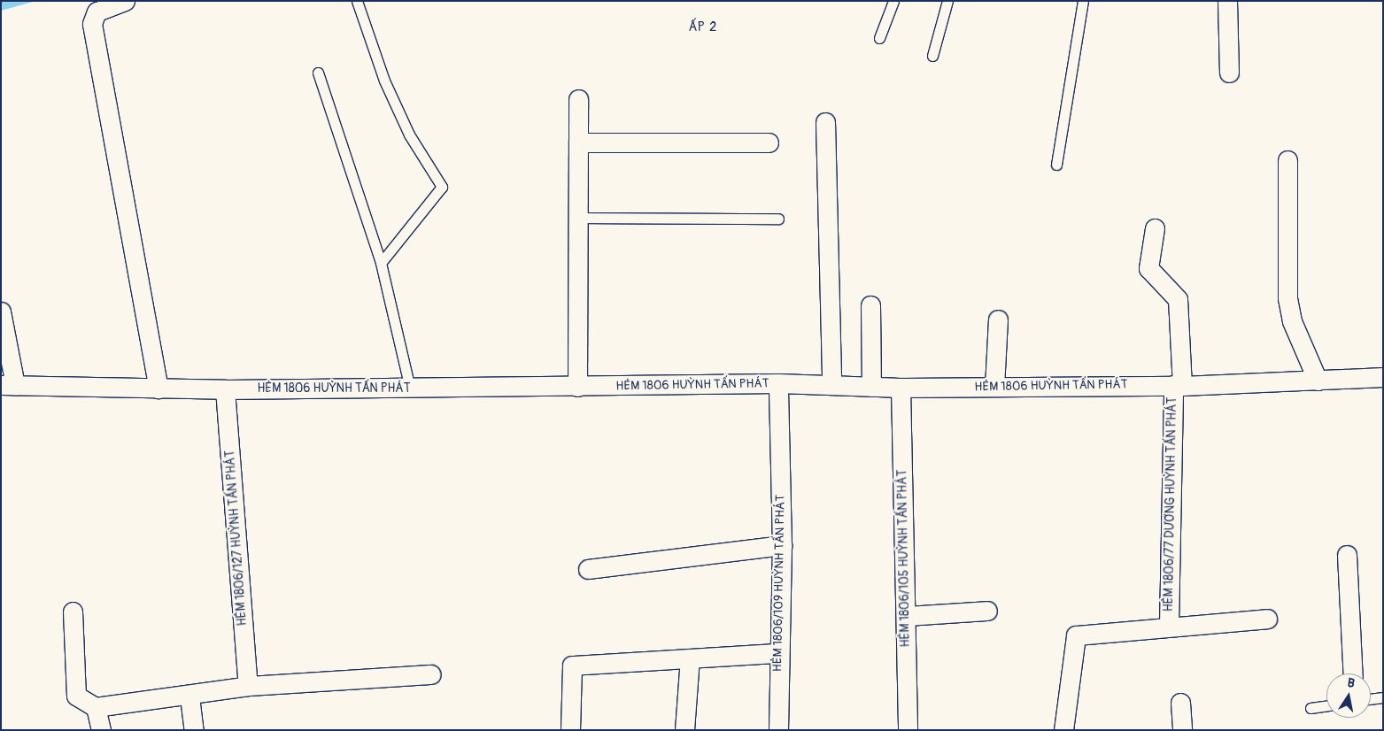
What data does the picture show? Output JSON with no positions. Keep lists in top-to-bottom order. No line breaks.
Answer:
{"streets":{"street":["HẺM 1806 HUỲNH TẤN PHÁT","HẺM 1806/77 DƯƠNG HUỲNH TẤN PHÁT","HẺM 1806/127 HUỲNH TẤN PHÁT","HẺM 1806/105 HUỲNH TẤN PHÁT","HẺM 1806/109 HUỲNH TẤN PHÁT"]},"crossings":[["HẺM 1806 HUỲNH TẤN PHÁT","HẺM 1806/77 DƯƠNG HUỲNH TẤN PHÁT"],["HẺM 1806 HUỲNH TẤN PHÁT","HẺM 1806/127 HUỲNH TẤN PHÁT"],["HẺM 1806 HUỲNH TẤN PHÁT","HẺM 1806/105 HUỲNH TẤN PHÁT"],["HẺM 1806 HUỲNH TẤN PHÁT","HẺM 1806/109 HUỲNH TẤN PHÁT"]],"districts":["ẤP 2"],"north":"top"}
